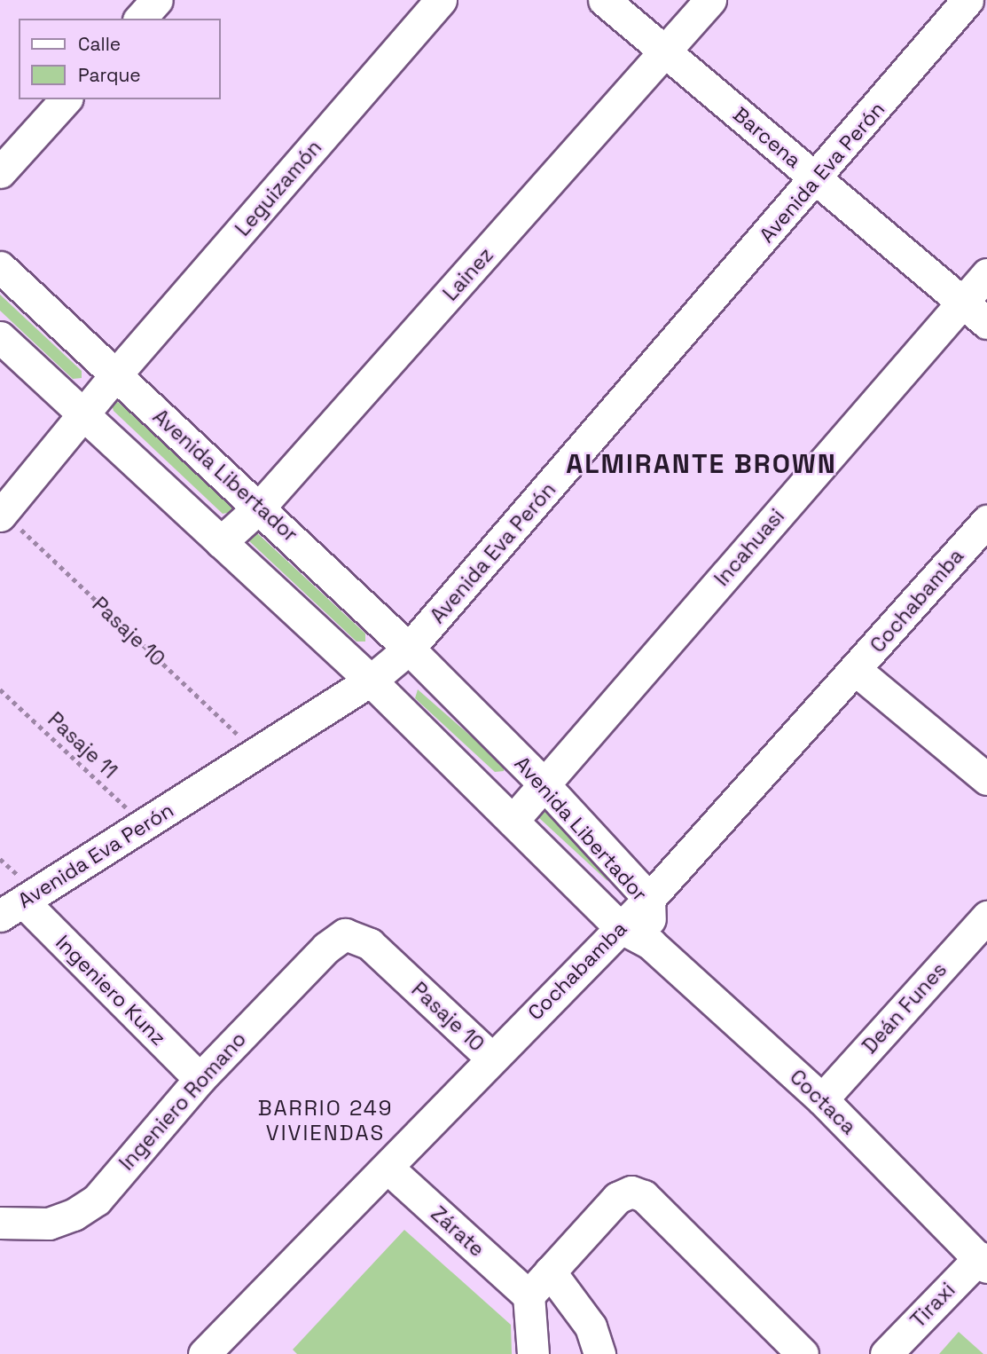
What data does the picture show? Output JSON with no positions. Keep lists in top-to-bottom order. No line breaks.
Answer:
{"streets":{"street":["Barcena","Avenida Eva Perón","Leguizamón","Lainez","Avenida Libertador","Incahuasi","Cochabamba","Pasaje 10","Ingeniero Kunz","Deán Funes","Ingeniero Romano","Coctaca","Zárate","Tiraxi"],"path":["Pasaje 11"]},"crossings":[["Barcena","Avenida Eva Perón"],["Barcena","Lainez"],["Barcena","Incahuasi"],["Avenida Eva Perón","Avenida Libertador"],["Avenida Eva Perón","Pasaje 10"],["Avenida Eva Perón","Pasaje 11"],["Avenida Eva Perón","Ingeniero Kunz"],["Leguizamón","Avenida Libertador"],["Leguizamón","Pasaje 10"],["Lainez","Avenida Libertador"],["Avenida Libertador","Incahuasi"],["Avenida Libertador","Cochabamba"],["Avenida Libertador","Coctaca"],["Cochabamba","Pasaje 10"],["Cochabamba","Zárate"],["Pasaje 10","Ingeniero Romano"],["Ingeniero Kunz","Ingeniero Romano"],["Deán Funes","Coctaca"],["Coctaca","Tiraxi"]],"districts":["ALMIRANTE BROWN","BARRIO 249 VIVIENDAS"],"legend":["Calle","Parque"]}
